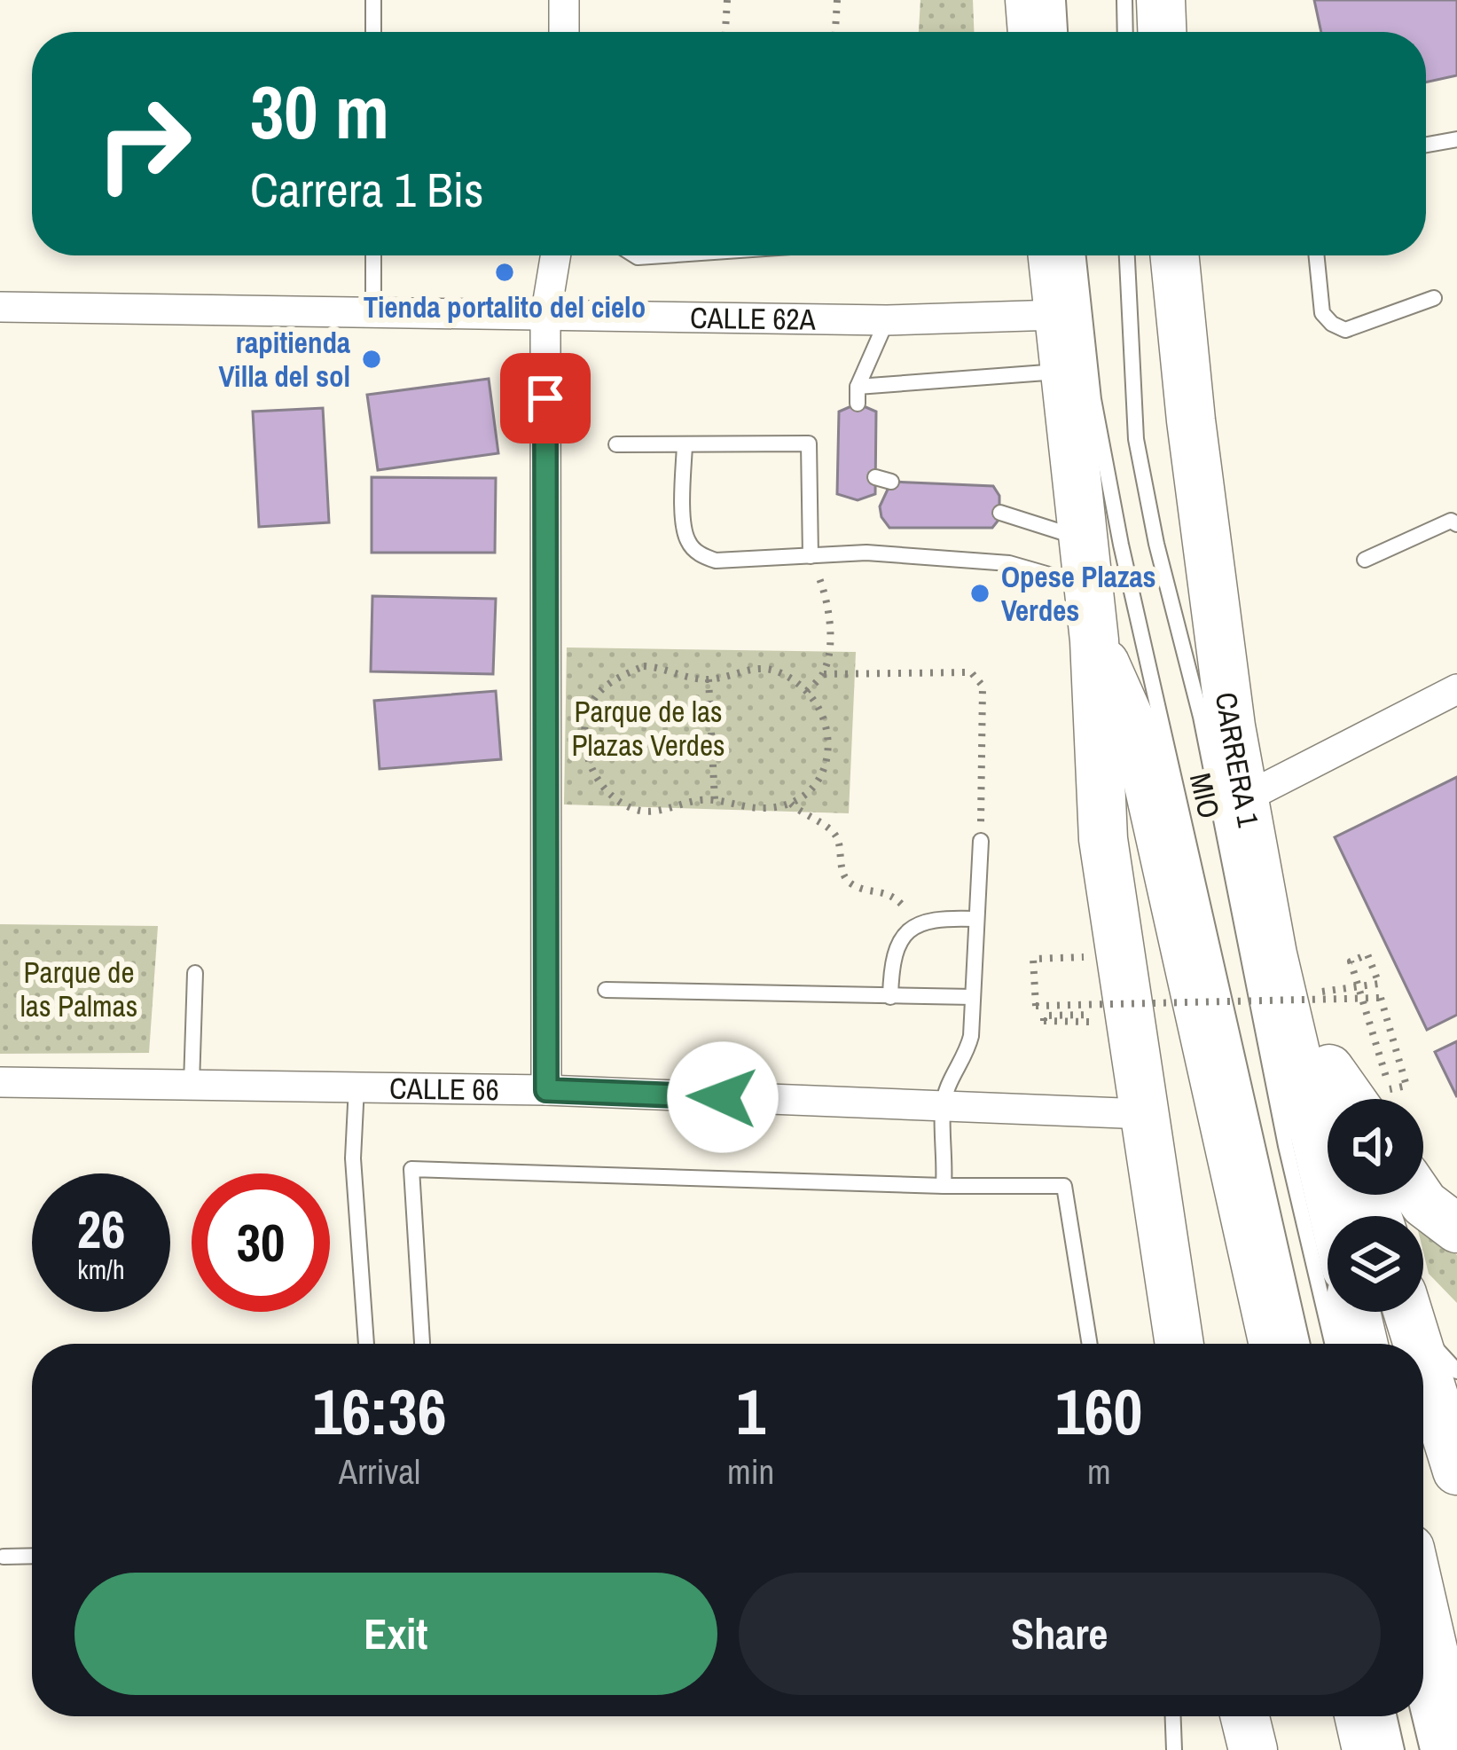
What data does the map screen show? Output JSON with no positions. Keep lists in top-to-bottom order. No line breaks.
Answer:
{"streets":{"main road":["CARRERA 1"],"street":["CALLE 62A","CALLE 66"],"lane":["MIO"]},"crossings":[["CARRERA 1","MIO"]],"parks":["Parque de las Plazas Verdes","Parque de las Palmas"],"places":["Tienda portalito del cielo","rapitienda Villa del sol","Opese Plazas Verdes"],"page":{"turn":["30 m","Carrera 1 Bis"],"speed":"26 km/h","limit":"30","eta":["16:36","Arrival","1","min","160","m"],"buttons":["Exit","Share"]}}
